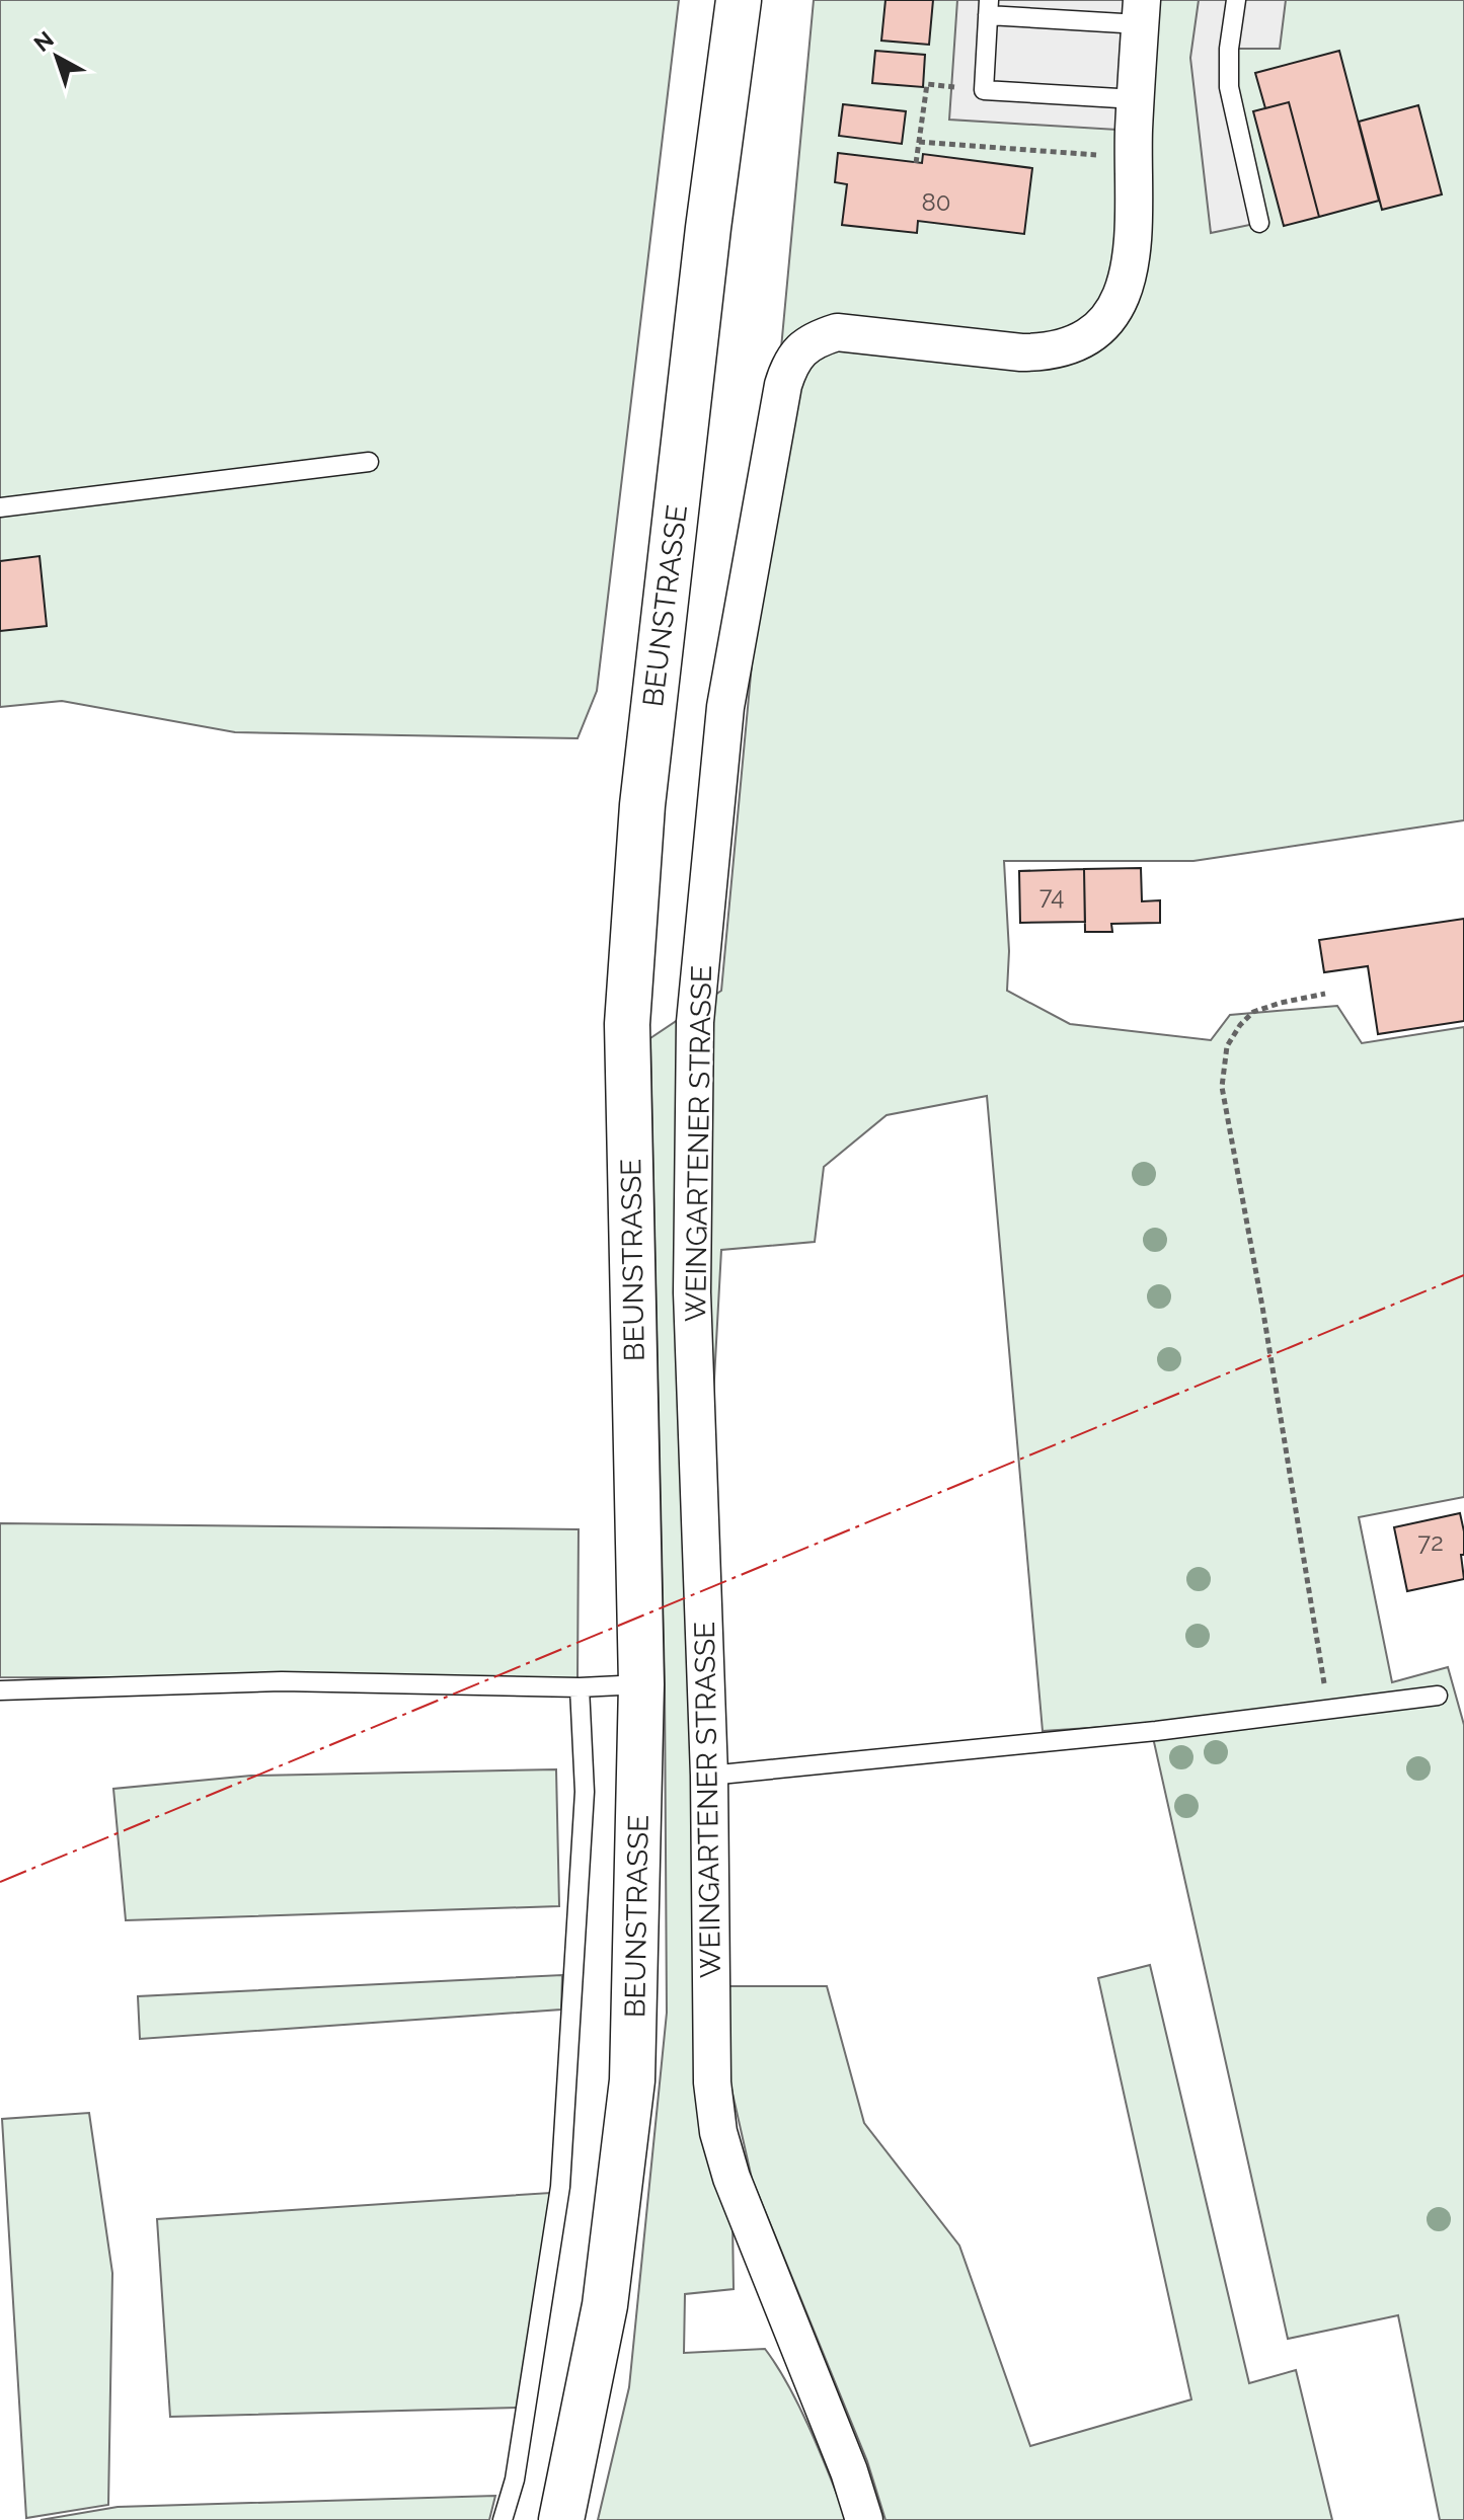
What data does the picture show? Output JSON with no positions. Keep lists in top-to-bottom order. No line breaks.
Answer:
{"streets":{"main road":["BEUNSTRASSE"],"street":["WEINGARTENER STRASSE"]},"house_numbers":["80","74","72"],"north":"top left"}
